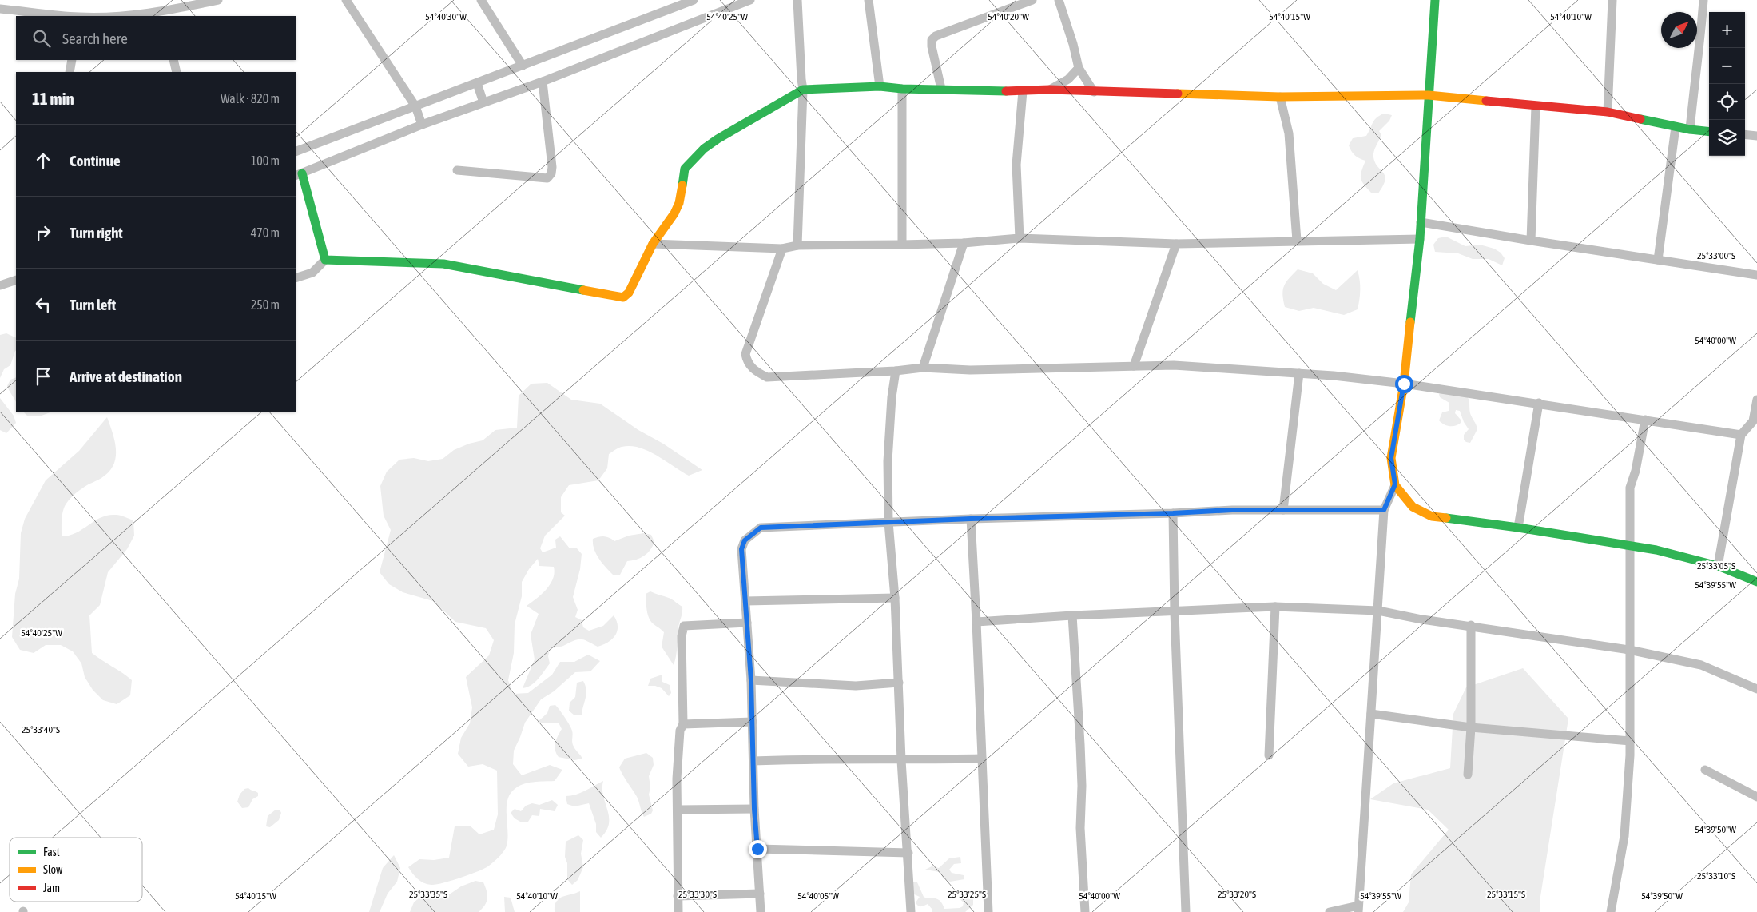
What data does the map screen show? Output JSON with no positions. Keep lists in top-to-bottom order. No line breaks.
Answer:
{"legend":["Fast","Slow","Jam"],"north":"top right","page":{"map_buttons":["+","−"],"search":"Search here","heading":["11 min","Walk · 820 m"],"list":[["Continue","100 m"],["Turn right","470 m"],["Turn left","250 m"],"Arrive at destination"]},"coordinates":["54°40'30\"W","54°40'25\"W","54°40'20\"W","54°40'15\"W","54°40'10\"W","25°33'00\"S","54°40'00\"W","25°33'05\"S","54°39'55\"W","25°33'40\"S","54°39'50\"W","25°33'10\"S","25°33'35\"S","25°33'30\"S","25°33'25\"S","25°33'20\"S","25°33'15\"S","54°40'05\"W"]}
